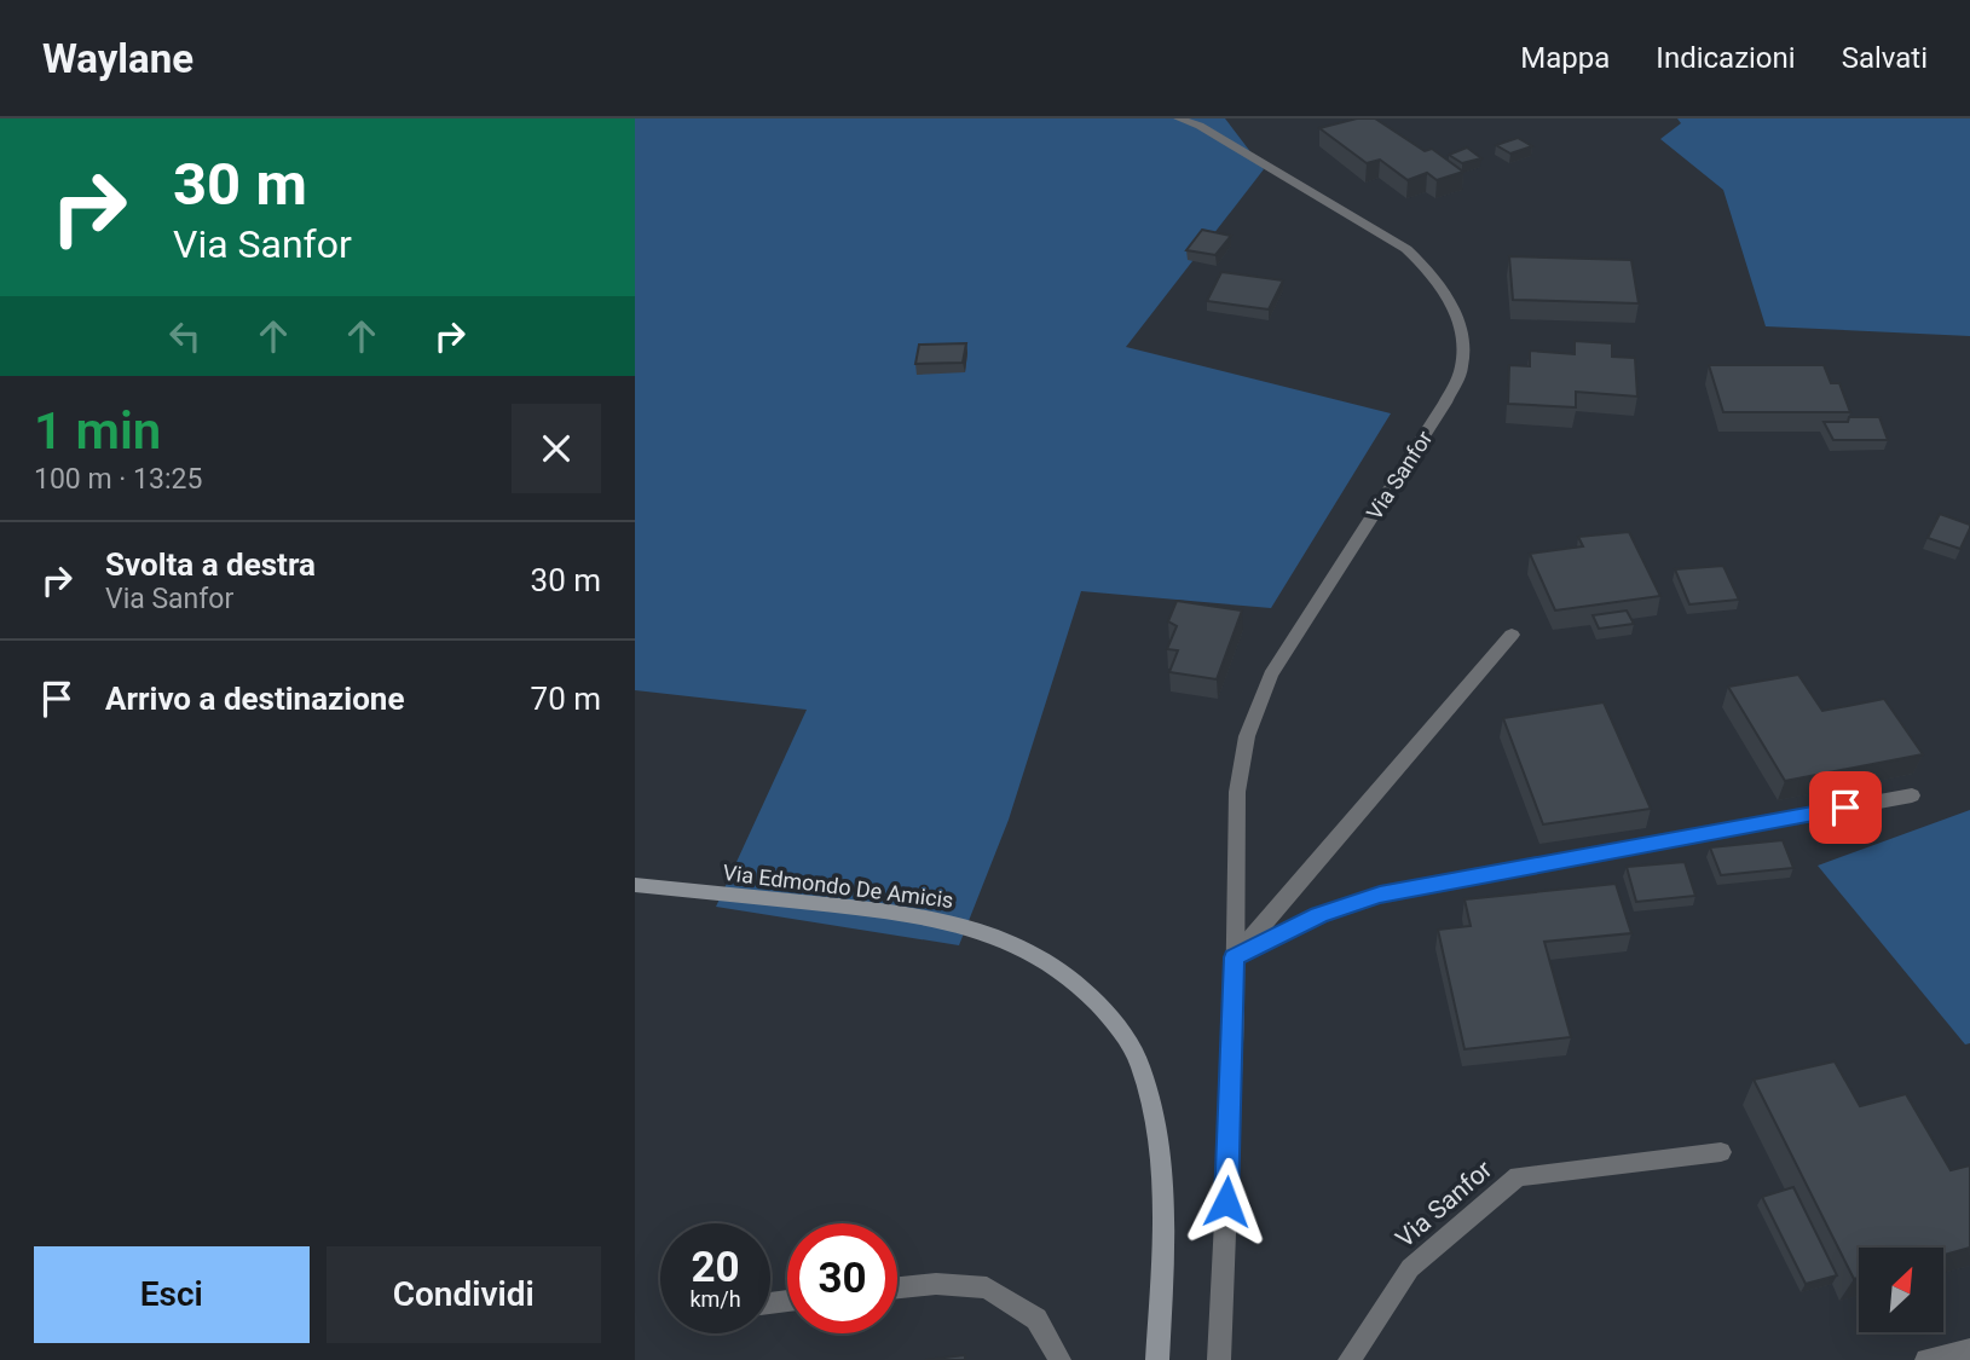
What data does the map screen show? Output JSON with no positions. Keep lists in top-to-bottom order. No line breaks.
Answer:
{"streets":{"main road":["Via Edmondo De Amicis"],"street":["Via Sanfor"]},"north":"top right","page":{"header":"Waylane","nav":["Mappa","Indicazioni","Salvati"],"turn":["30 m","Via Sanfor"],"heading":["1 min","100 m · 13:25"],"list":[{"name":"Svolta a destra","note":"Via Sanfor","value":"30 m"},{"name":"Arrivo a destinazione","value":"70 m"}],"speed":"20 km/h","limit":"30","buttons":["Esci","Condividi"]}}
